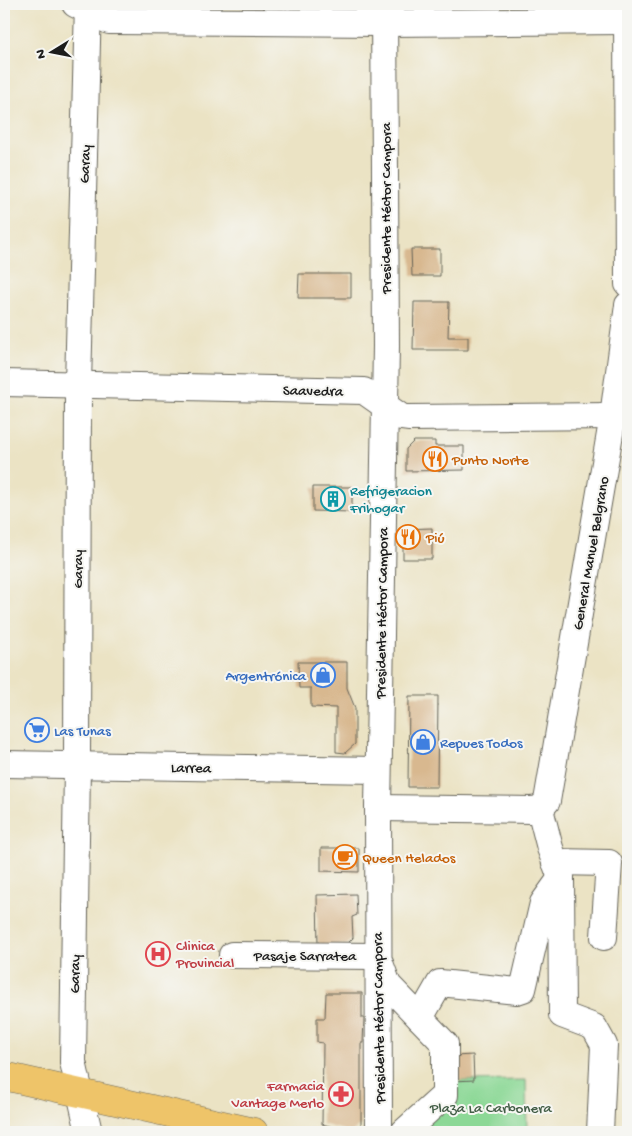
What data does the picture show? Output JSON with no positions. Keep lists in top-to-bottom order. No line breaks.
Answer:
{"streets":{"street":["Garay","Presidente Héctor Campora","Saavedra","General Manuel Belgrano","Larrea","Pasaje Sarratea"]},"crossings":[["Garay","Saavedra"],["Garay","Larrea"],["Presidente Héctor Campora","Saavedra"],["Presidente Héctor Campora","Larrea"],["Presidente Héctor Campora","Pasaje Sarratea"],["Saavedra","General Manuel Belgrano"]],"parks":["Plaza La Carbonera"],"places":{"restaurant":["Punto Norte","Piú"],"building":["Refrigeracion Frihogar"],"shop":["Argentrónica","Repues Todos"],"supermarket":["Las Tunas"],"cafe":["Queen Helados"],"hospital":["Clinica Provincial"],"pharmacy":["Farmacia Vantage Merlo"]},"north":"left"}
